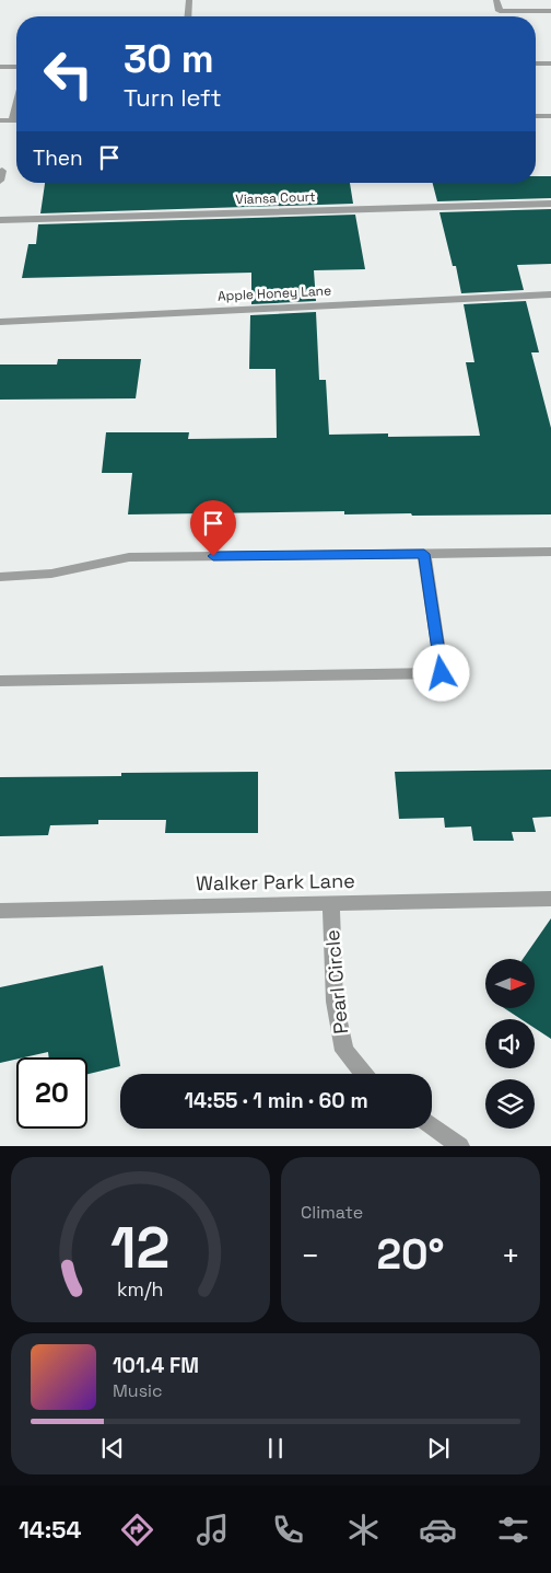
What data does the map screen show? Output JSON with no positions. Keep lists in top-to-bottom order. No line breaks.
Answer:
{"streets":{"street":["Viansa Court","Apple Honey Lane","Walker Park Lane","Pearl Circle"]},"crossings":[["Walker Park Lane","Pearl Circle"]],"north":"right","page":{"turn":["30 m","Turn left"],"then":"Then","limit":"20","trip":"14:55 · 1 min · 60 m","tile":"Climate","heat":["−","20°","+"],"song":["101.4 FM","Music"],"tabs":"14:54","gauge":["12","km/h"]}}
